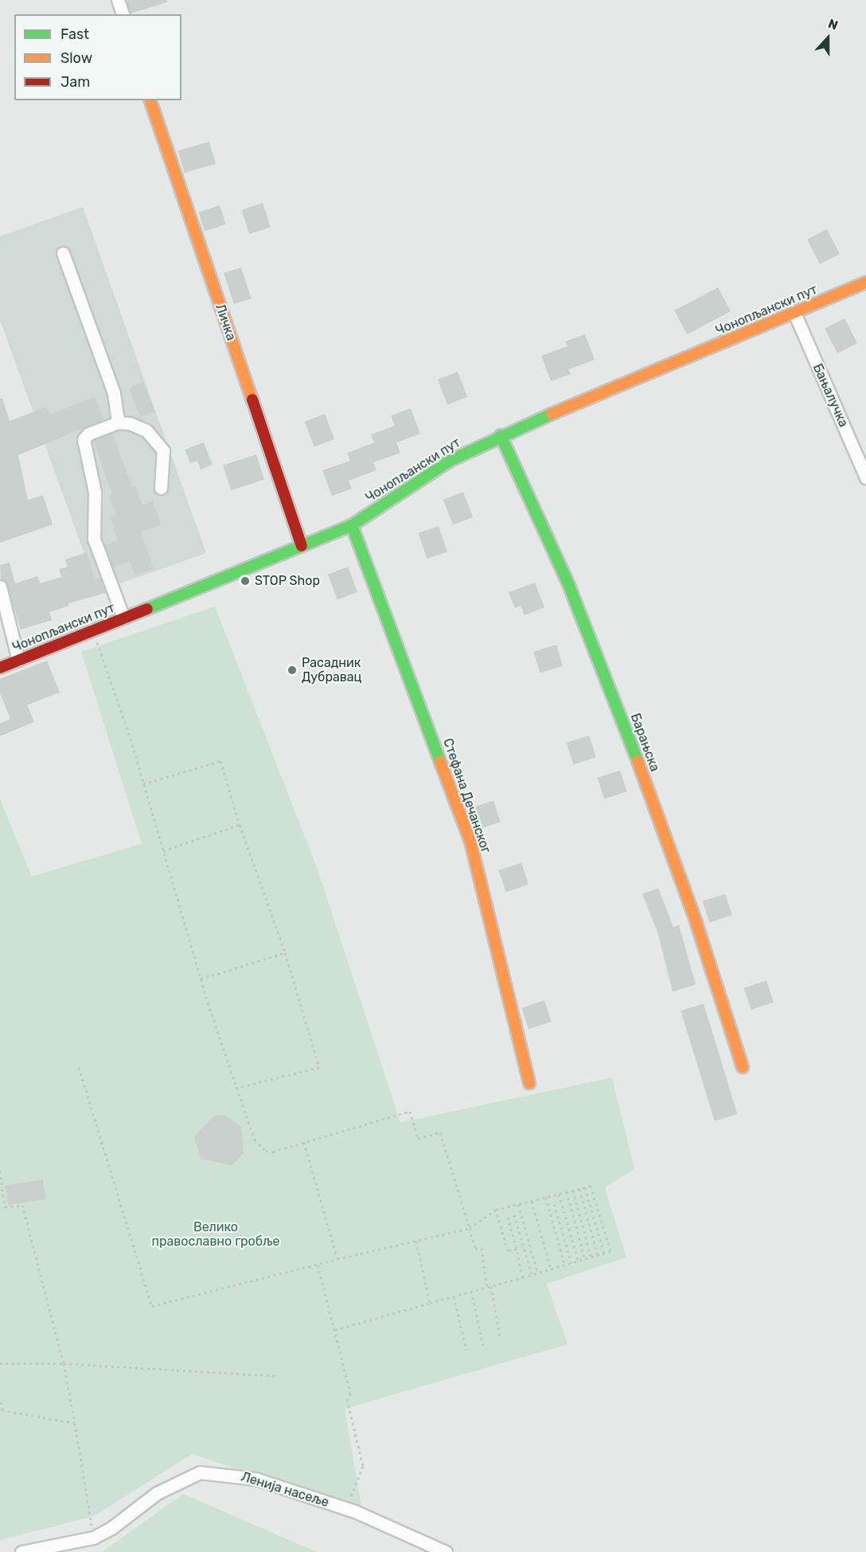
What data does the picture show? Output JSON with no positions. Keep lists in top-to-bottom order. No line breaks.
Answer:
{"streets":{"street":["Чонопљански пут","Личка","Бањалучка","Барањска","Стефана Дечанског","Ленија насеље"]},"crossings":[["Чонопљански пут","Личка"],["Чонопљански пут","Бањалучка"],["Чонопљански пут","Барањска"],["Чонопљански пут","Стефана Дечанског"]],"parks":["Велико православно гробље"],"places":["STOP Shop","Расадник Дубравац"],"legend":["Fast","Slow","Jam"],"north":"top"}
